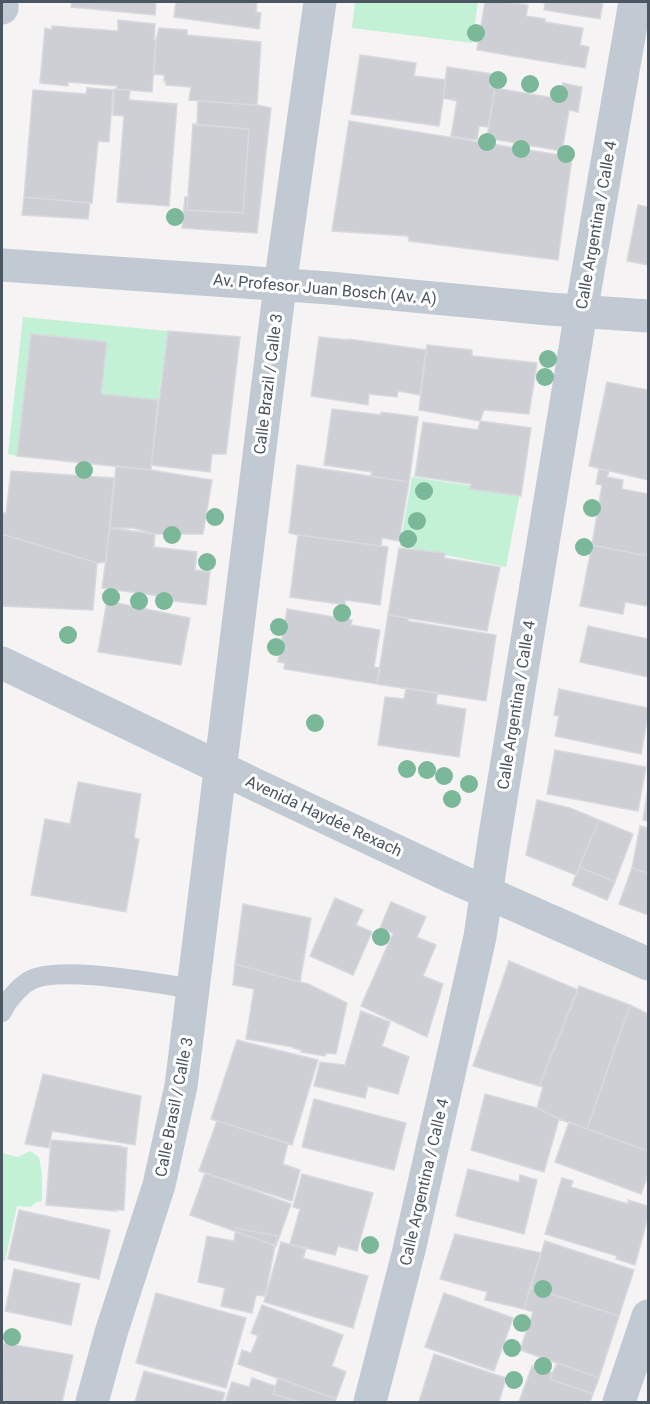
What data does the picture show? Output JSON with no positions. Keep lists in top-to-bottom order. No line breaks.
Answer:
{"streets":{"street":["Calle Argentina / Calle 4","Av. Profesor Juan Bosch (Av. A)","Calle Brazil / Calle 3","Avenida Haydée Rexach","Calle Brasil / Calle 3"]},"crossings":[["Calle Argentina / Calle 4","Av. Profesor Juan Bosch (Av. A)"],["Calle Argentina / Calle 4","Avenida Haydée Rexach"],["Av. Profesor Juan Bosch (Av. A)","Calle Brazil / Calle 3"],["Calle Brazil / Calle 3","Avenida Haydée Rexach"],["Calle Brazil / Calle 3","Calle Brasil / Calle 3"],["Avenida Haydée Rexach","Calle Brasil / Calle 3"]]}
